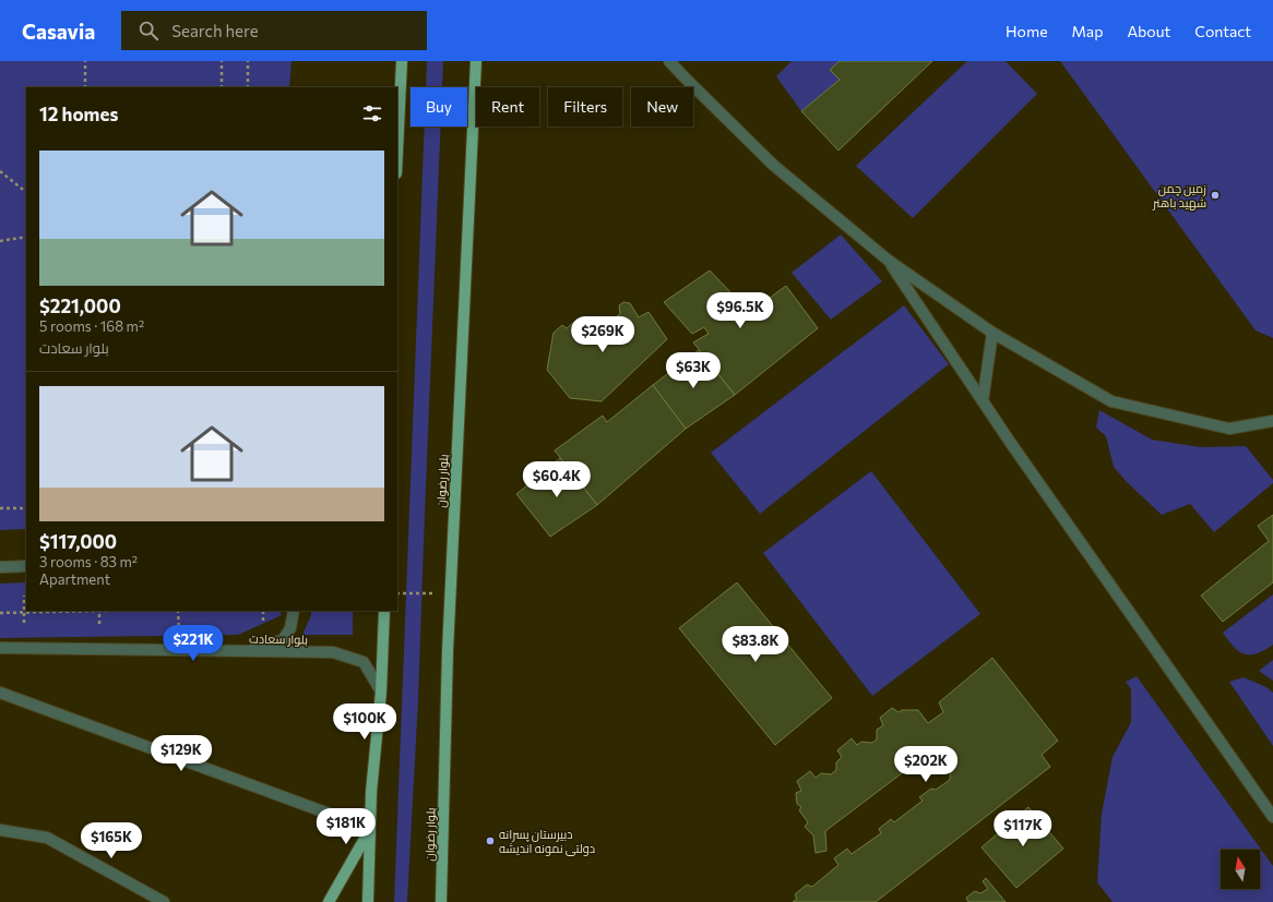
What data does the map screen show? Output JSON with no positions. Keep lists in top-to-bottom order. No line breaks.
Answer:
{"streets":{"main road":["بلوار رضوان"],"street":["بلوار سعادت"]},"places":["زمین چمن شهید باهنر","دبیرستان پسرانه دولتی نمونه اندیشه"],"north":"top","page":{"header":"Casavia","search":"Search here","nav":["Home","Map","About","Contact"],"chip":["Buy","Rent","Filters","New"],"heading":"12 homes","list":[{"name":"$221,000","note":"5 rooms · 168 m² · بلوار سعادت"},{"name":"$117,000","note":"3 rooms · 83 m² · Apartment"}],"price":["$96.5K","$269K","$63K","$60.4K","$221K","$83.8K","$100K","$129K","$202K","$181K","$117K","$165K"]}}
